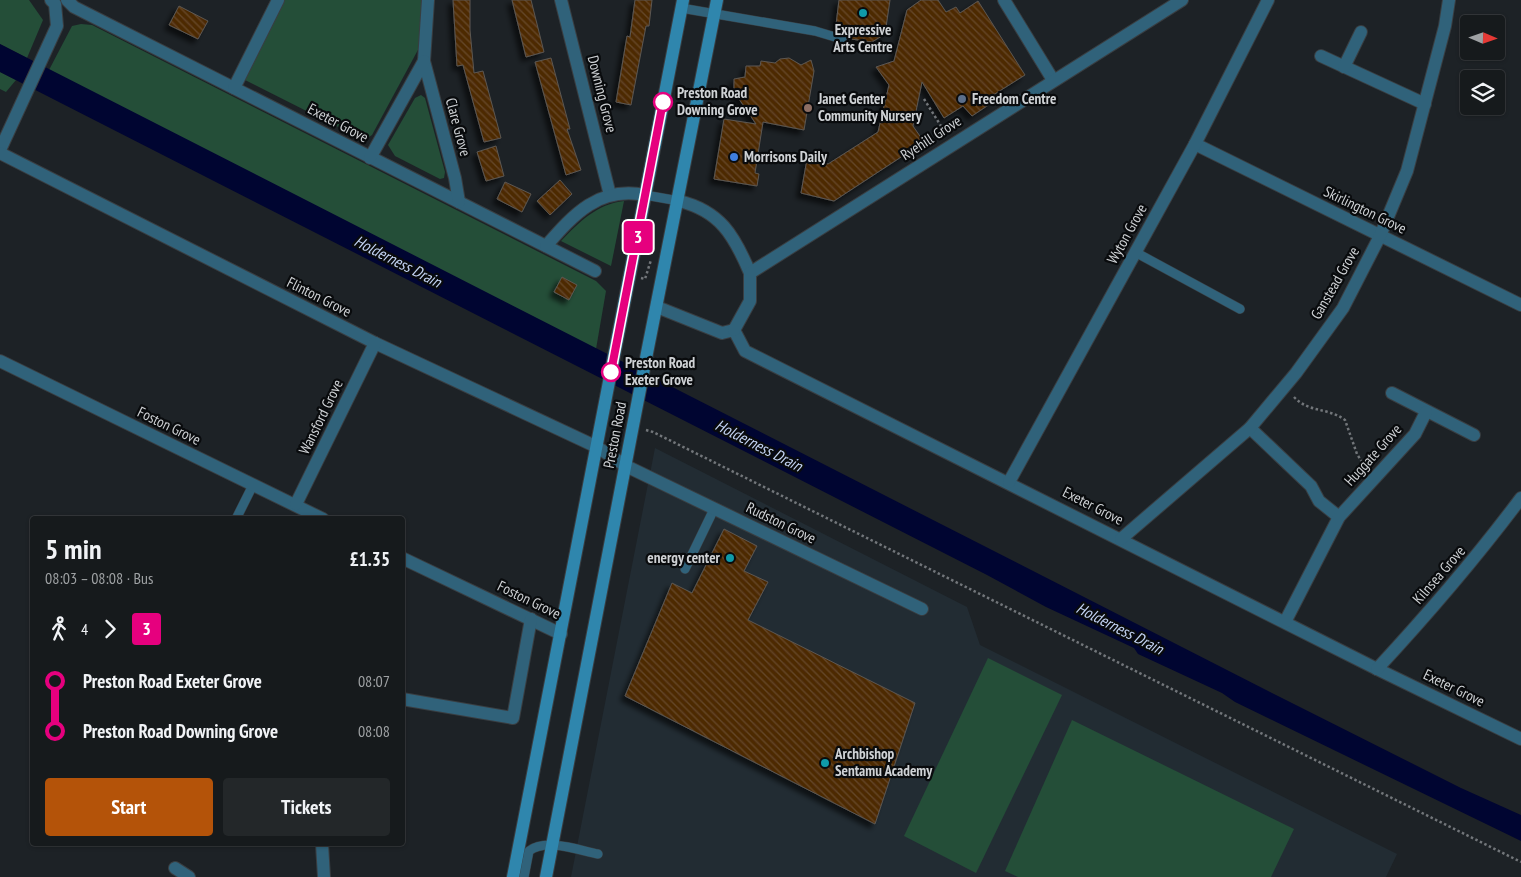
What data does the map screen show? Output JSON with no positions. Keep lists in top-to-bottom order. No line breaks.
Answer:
{"streets":{"street":["Downing Grove","Exeter Grove","Clare Grove","Ryehill Grove","Skirlington Grove","Wyton Grove","Ganstead Grove","Flinton Grove","Wansford Grove","Foston Grove","Preston Road","Huggate Grove","Rudston Grove","Kilnsea Grove"]},"crossings":[["Exeter Grove","Clare Grove"],["Exeter Grove","Wyton Grove"],["Exeter Grove","Ganstead Grove"],["Exeter Grove","Huggate Grove"],["Exeter Grove","Kilnsea Grove"],["Skirlington Grove","Wyton Grove"],["Skirlington Grove","Ganstead Grove"],["Flinton Grove","Wansford Grove"],["Flinton Grove","Preston Road"],["Flinton Grove","Rudston Grove"],["Wansford Grove","Foston Grove"],["Foston Grove","Preston Road"],["Preston Road","Rudston Grove"]],"water":["Holderness Drain"],"places":["Expressive Arts Centre","Freedom Centre","Preston Road Downing Grove","Janet Genter Community Nursery","Morrisons Daily","Preston Road Exeter Grove","energy center","Archbishop Sentamu Academy"],"lines":["bus line 3"],"north":"right","page":{"on_map":"3","heading":["5 min","08:03 – 08:08 · Bus","£1.35"],"legs":["4","3"],"list":[{"name":"Preston Road Exeter Grove","value":"08:07"},{"name":"Preston Road Downing Grove","value":"08:08"}],"buttons":["Start","Tickets"]}}
